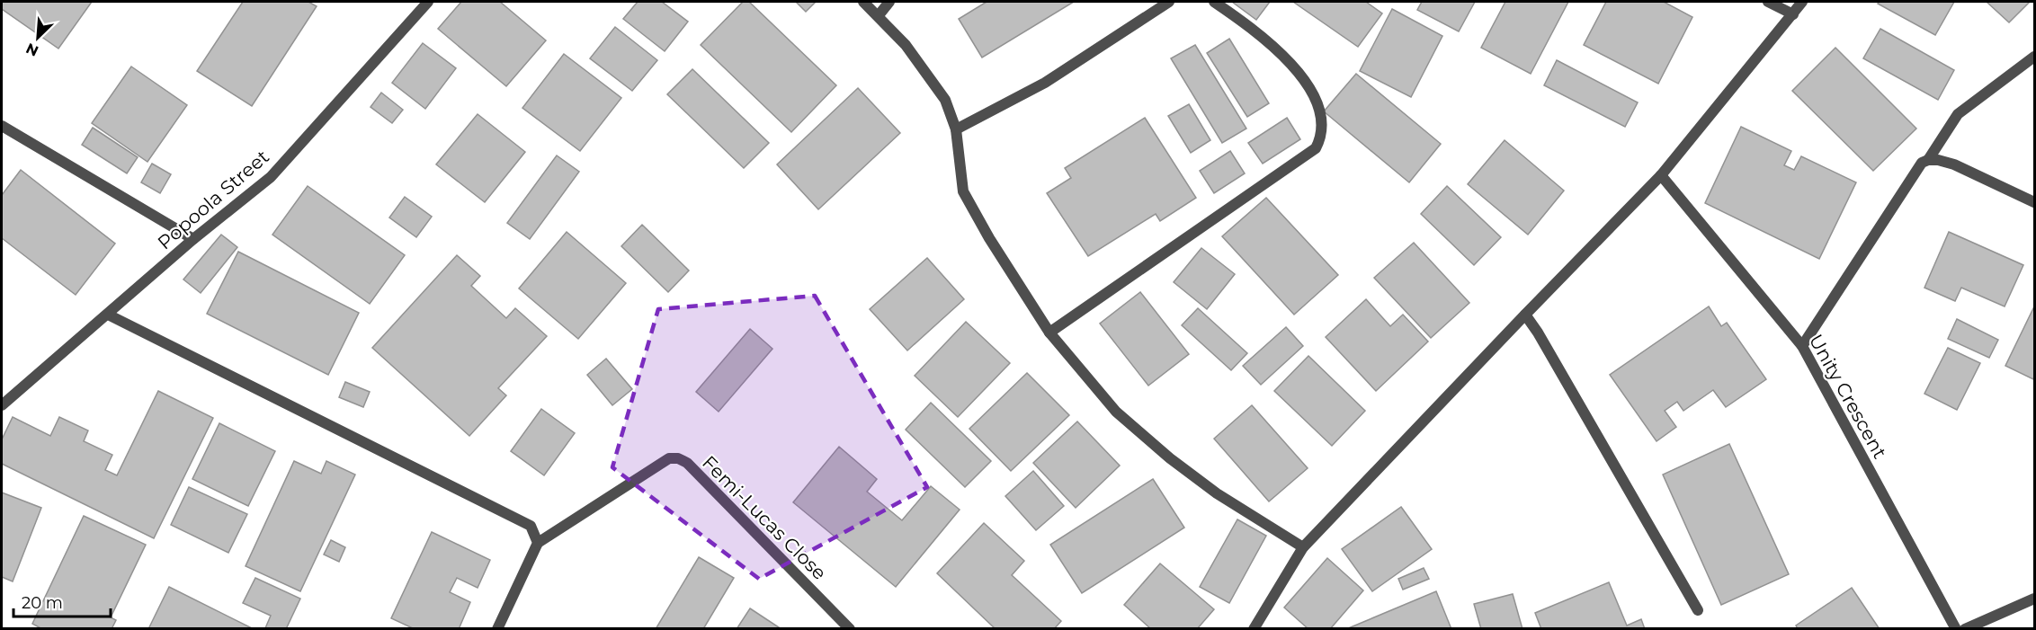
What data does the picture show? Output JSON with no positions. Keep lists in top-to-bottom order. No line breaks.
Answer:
{"streets":{"street":["Popoola Street","Unity Crescent","Femi-Lucas Close"]},"scale_bar":"20 m","north":"bottom left"}
